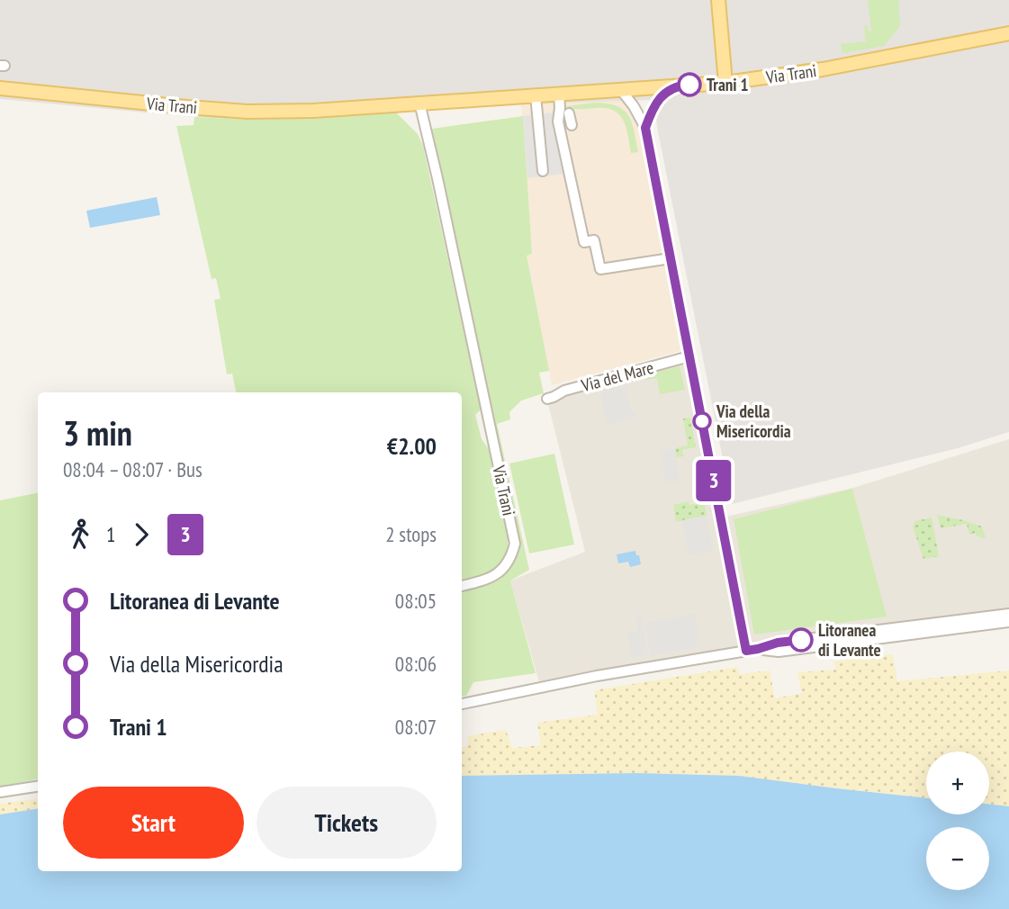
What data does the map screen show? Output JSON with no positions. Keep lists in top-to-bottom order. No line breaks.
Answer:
{"streets":{"main road":["Via Trani"],"street":["Via del Mare"]},"places":["Trani 1","Via della Misericordia","Litoranea di Levante"],"lines":["bus line 3"],"page":{"on_map":"3","heading":["3 min","08:04 – 08:07 · Bus","€2.00"],"legs":["1","3","2 stops"],"list":[{"name":"Litoranea di Levante","value":"08:05"},{"name":"Via della Misericordia","value":"08:06"},{"name":"Trani 1","value":"08:07"}],"map_buttons":["+","−"],"buttons":["Start","Tickets"]}}
